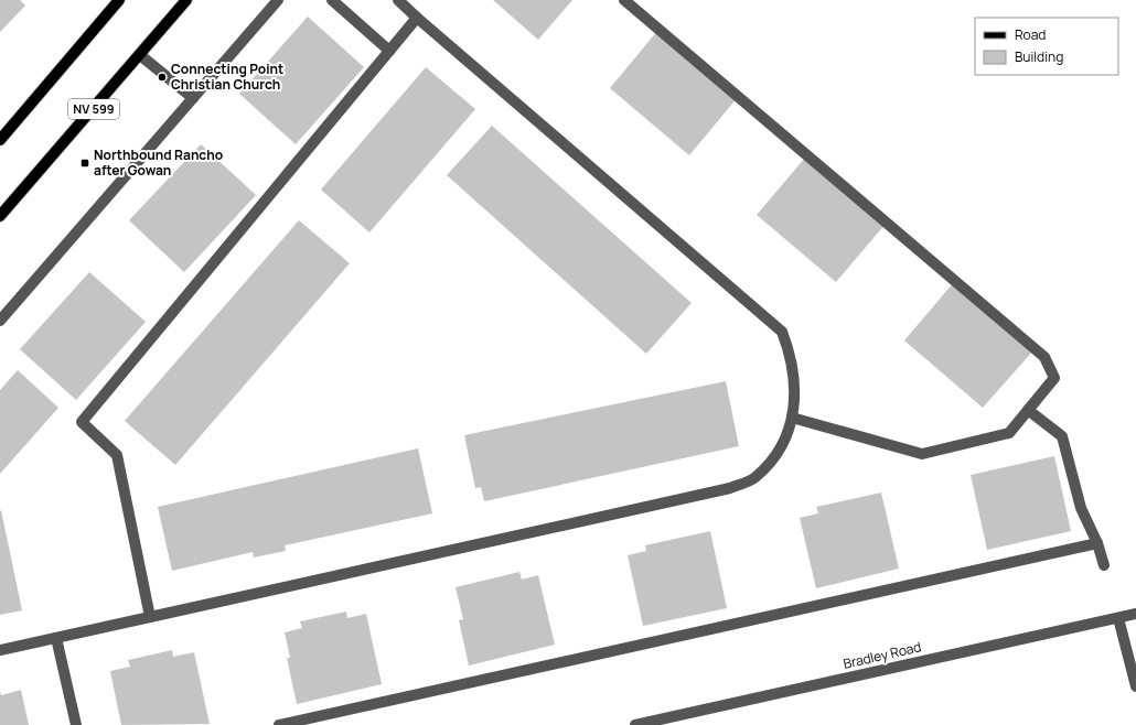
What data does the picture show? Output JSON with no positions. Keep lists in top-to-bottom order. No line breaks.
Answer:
{"streets":{"main road":["NV 599"],"street":["Bradley Road"]},"places":{"other":["Connecting Point Christian Church"],"transit":["Northbound Rancho after Gowan"]},"legend":["Road","Building"]}
